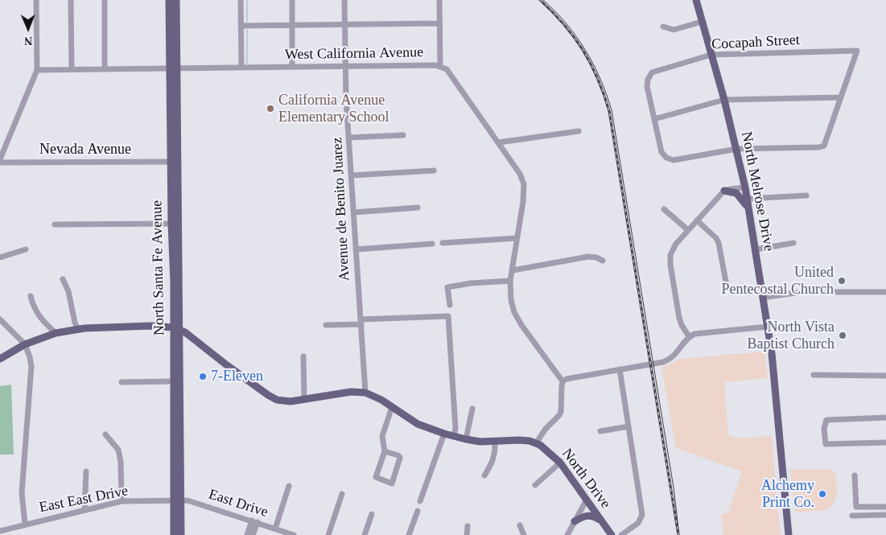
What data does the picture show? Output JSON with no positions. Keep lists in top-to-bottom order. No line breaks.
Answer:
{"streets":{"main road":["North Melrose Drive","North Santa Fe Avenue","North Drive"],"street":["Cocapah Street","West California Avenue","Nevada Avenue","Avenue de Benito Juarez","East East Drive","East Drive"]},"crossings":[["Cocapah Street","North Melrose Drive"],["West California Avenue","Avenue de Benito Juarez"],["West California Avenue","North Santa Fe Avenue"],["Nevada Avenue","North Santa Fe Avenue"],["North Santa Fe Avenue","East East Drive"],["North Santa Fe Avenue","East Drive"],["East East Drive","East Drive"]],"places":["California Avenue Elementary School","United Pentecostal Church","North Vista Baptist Church","7-Eleven","Alchemy Print Co."],"north":"bottom"}
